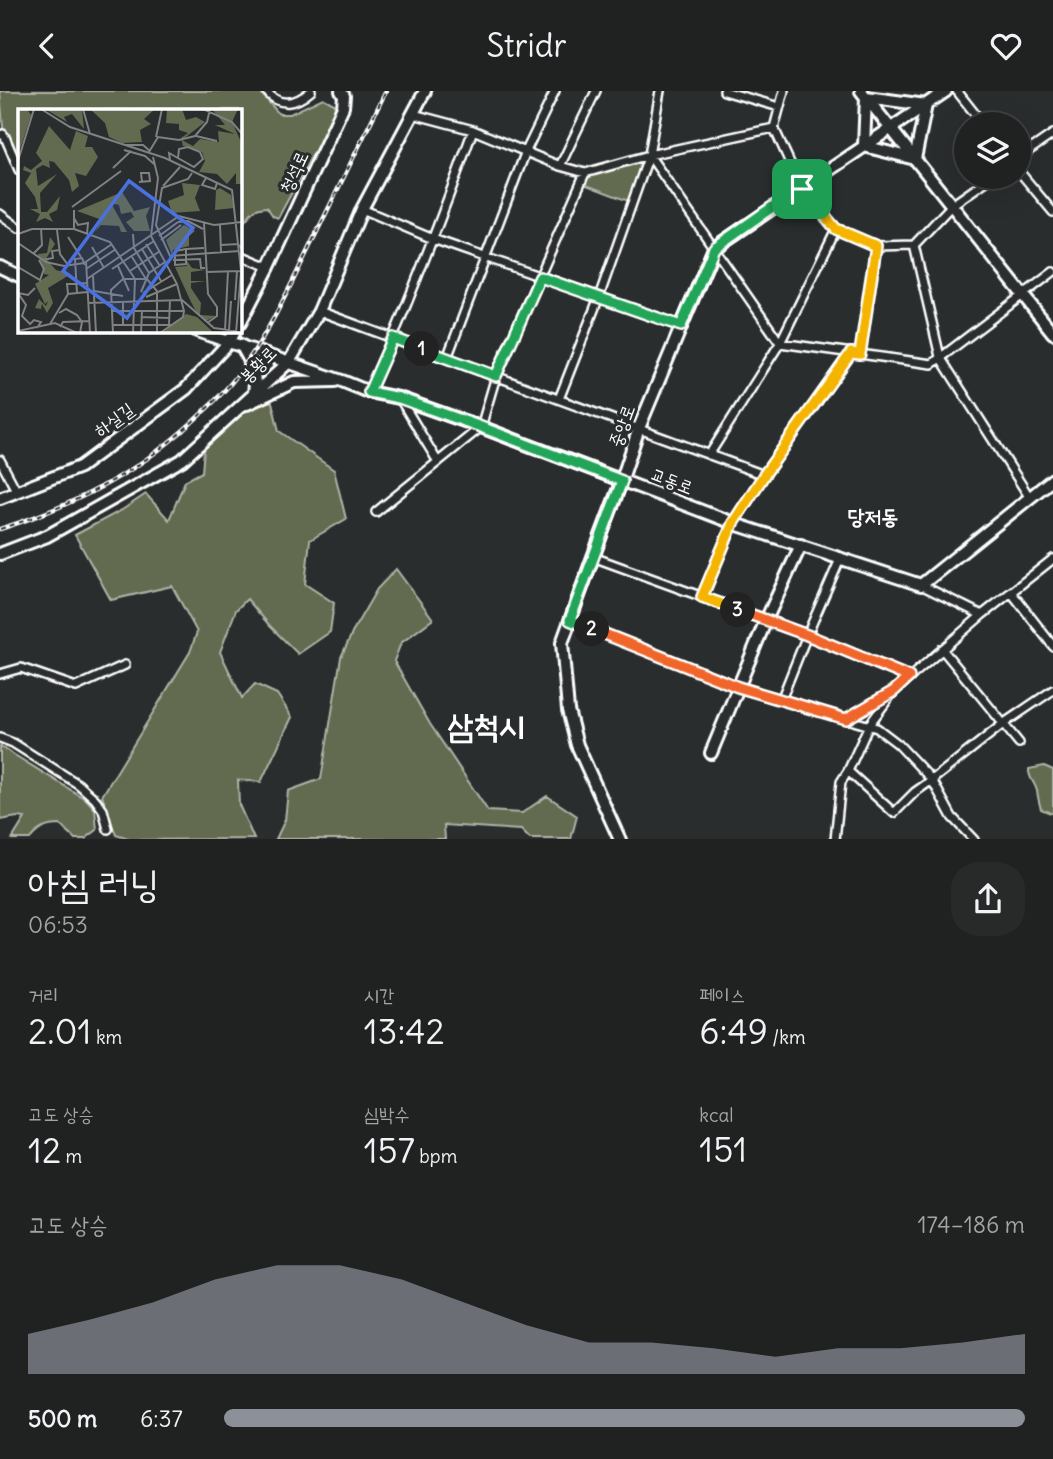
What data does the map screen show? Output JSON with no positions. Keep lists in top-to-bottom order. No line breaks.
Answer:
{"streets":{"street":["청석로","봉황로","하실길","중앙로","교동로"]},"crossings":[["봉황로","교동로"],["하실길","교동로"],["중앙로","교동로"]],"districts":["당저동","삼척시"],"page":{"header":"Stridr","pins":["1","3","2"],"heading":["아침 러닝","06:53"],"stats":[["거리","2.01 km"],["시간","13:42"],["페이스","6:49 /km"],["고도 상승","12 m"],["심박수","157 bpm"],["kcal","151"]],"chart":["고도 상승","174–186 m"],"list":[{"name":"500 m","note":"6:37"}]}}
